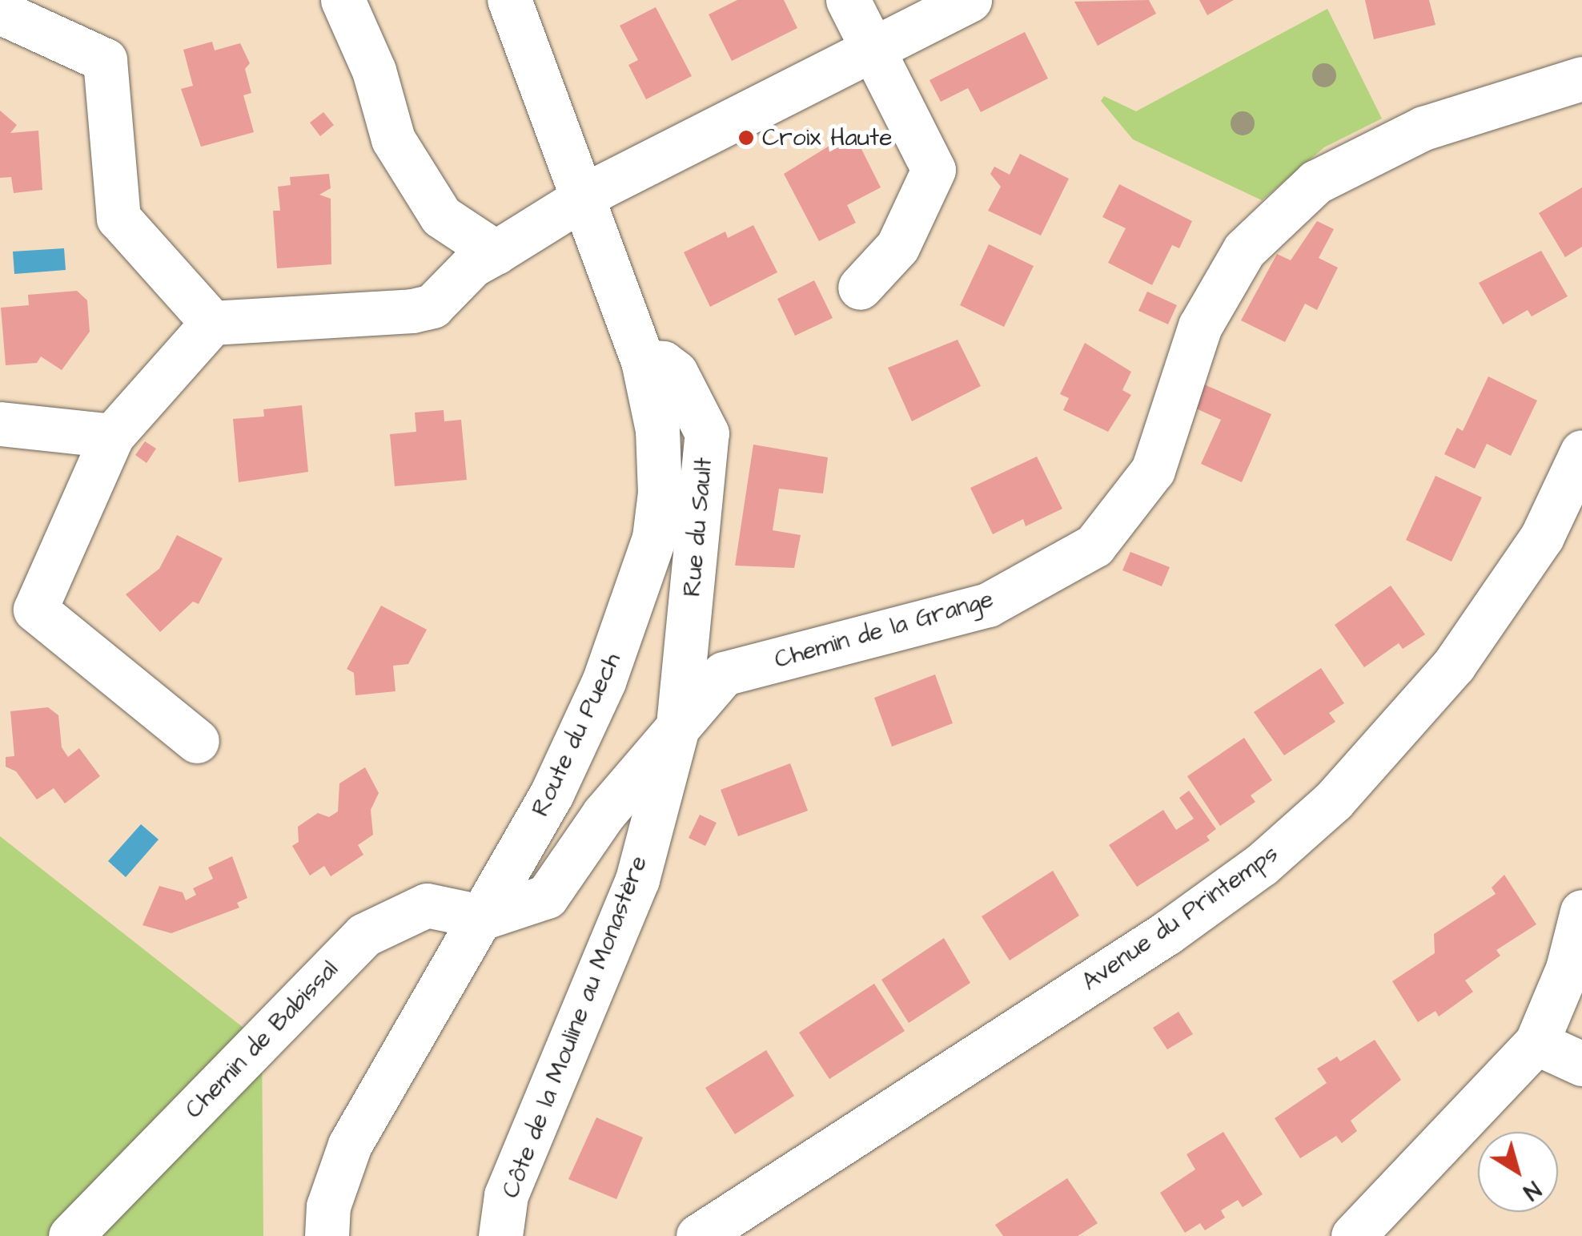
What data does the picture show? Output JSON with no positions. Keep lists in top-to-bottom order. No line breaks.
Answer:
{"streets":{"street":["Rue du Sault","Chemin de la Grange","Route du Puech","Avenue du Printemps","Côte de la Mouline au Monastère","Chemin de Babissal"]},"crossings":[["Rue du Sault","Chemin de la Grange"],["Rue du Sault","Route du Puech"],["Rue du Sault","Côte de la Mouline au Monastère"],["Chemin de la Grange","Route du Puech"],["Chemin de la Grange","Côte de la Mouline au Monastère"],["Chemin de la Grange","Chemin de Babissal"],["Route du Puech","Chemin de Babissal"]],"places":["Croix Haute"],"north":"bottom right"}
